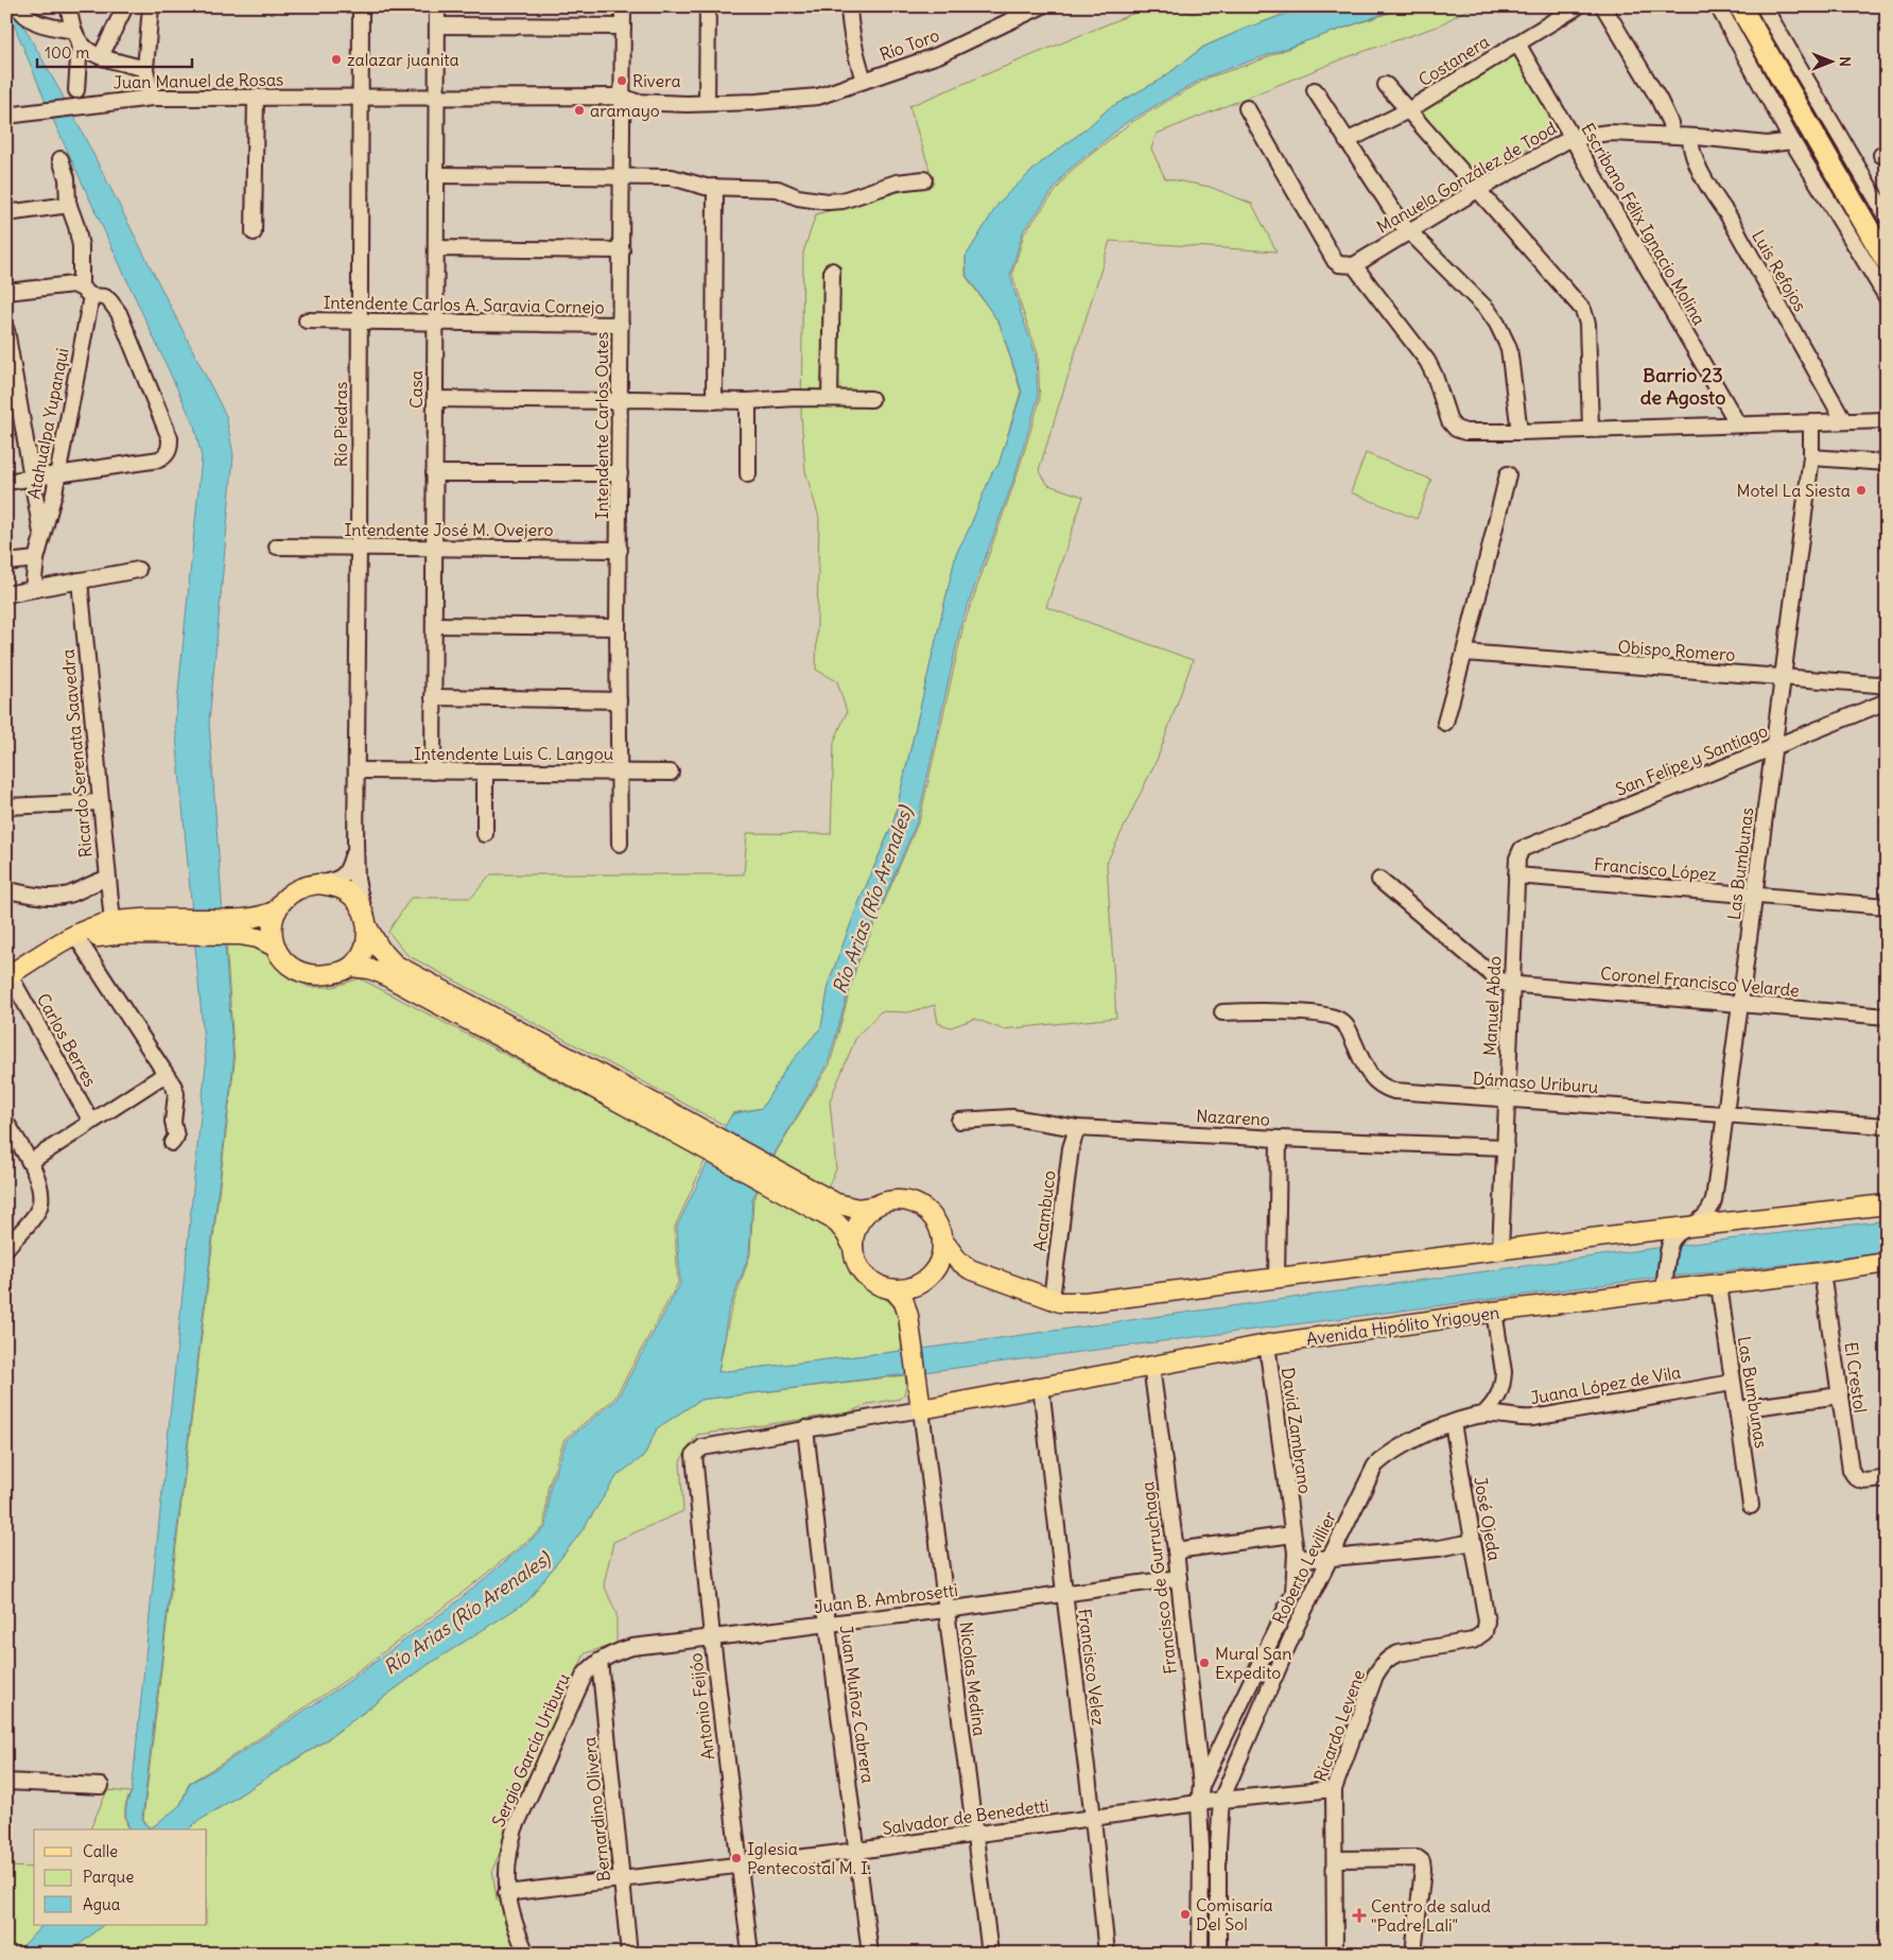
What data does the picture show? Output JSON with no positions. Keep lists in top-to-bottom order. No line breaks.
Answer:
{"streets":{"main road":["Avenida Hipólito Yrigoyen"],"street":["Río Toro","Costanera","Juan Manuel de Rosas","Manuela González de Tood","Escribano Félix Ignacio Molina","Luis Refojos","Intendente Carlos A. Saravia Cornejo","Casa","Atahualpa Yupanqui","Río Piedras","Intendente Carlos Outes","Intendente José M. Ovejero","Obispo Romero","Ricardo Serenata Saavedra","Intendente Luis C. Langou","San Felipe y Santiago","Las Bumbunas","Francisco López","Coronel Francisco Velarde","Manuel Abdo","Carlos Berres","Dámaso Uriburu","Nazareno","Acambuco","El Crestol","Juana López de Vila","David Zambrano","José Ojeda","Roberto Levillier","Francisco de Gurruchaga","Juan B. Ambrosetti","Francisco Velez","Nicolas Medina","Juan Muñoz Cabrera","Antonio Feijóo","Ricardo Levene","Sergio García Uriburu","Bernardino Olivera","Salvador de Benedetti"]},"crossings":[["Río Toro","Juan Manuel de Rosas"],["Río Toro","Intendente Carlos Outes"],["Costanera","Escribano Félix Ignacio Molina"],["Juan Manuel de Rosas","Casa"],["Juan Manuel de Rosas","Río Piedras"],["Juan Manuel de Rosas","Intendente Carlos Outes"],["Manuela González de Tood","Escribano Félix Ignacio Molina"],["Manuela González de Tood","Luis Refojos"],["Intendente Carlos A. Saravia Cornejo","Casa"],["Intendente Carlos A. Saravia Cornejo","Río Piedras"],["Intendente Carlos A. Saravia Cornejo","Intendente Carlos Outes"],["Casa","Intendente José M. Ovejero"],["Casa","Intendente Luis C. Langou"],["Río Piedras","Intendente José M. Ovejero"],["Río Piedras","Intendente Luis C. Langou"],["Intendente Carlos Outes","Intendente José M. Ovejero"],["Intendente Carlos Outes","Intendente Luis C. Langou"],["Obispo Romero","Las Bumbunas"],["San Felipe y Santiago","Las Bumbunas"],["San Felipe y Santiago","Manuel Abdo"],["Las Bumbunas","Francisco López"],["Las Bumbunas","Coronel Francisco Velarde"],["Las Bumbunas","Dámaso Uriburu"],["Las Bumbunas","Avenida Hipólito Yrigoyen"],["Las Bumbunas","Juana López de Vila"],["Francisco López","Manuel Abdo"],["Coronel Francisco Velarde","Manuel Abdo"],["Manuel Abdo","Dámaso Uriburu"],["Manuel Abdo","Nazareno"],["Nazareno","Acambuco"],["Avenida Hipólito Yrigoyen","El Crestol"],["Avenida Hipólito Yrigoyen","David Zambrano"],["Avenida Hipólito Yrigoyen","Francisco de Gurruchaga"],["Avenida Hipólito Yrigoyen","Francisco Velez"],["Avenida Hipólito Yrigoyen","Nicolas Medina"],["Juana López de Vila","Roberto Levillier"],["David Zambrano","Roberto Levillier"],["José Ojeda","Roberto Levillier"],["José Ojeda","Ricardo Levene"],["Roberto Levillier","Francisco de Gurruchaga"],["Roberto Levillier","Salvador de Benedetti"],["Francisco de Gurruchaga","Juan B. Ambrosetti"],["Juan B. Ambrosetti","Francisco Velez"],["Juan B. Ambrosetti","Nicolas Medina"],["Juan B. Ambrosetti","Juan Muñoz Cabrera"],["Juan B. Ambrosetti","Antonio Feijóo"],["Juan B. Ambrosetti","Sergio García Uriburu"],["Juan B. Ambrosetti","Bernardino Olivera"],["Francisco Velez","Salvador de Benedetti"],["Nicolas Medina","Salvador de Benedetti"],["Juan Muñoz Cabrera","Antonio Feijóo"],["Juan Muñoz Cabrera","Salvador de Benedetti"],["Antonio Feijóo","Salvador de Benedetti"],["Ricardo Levene","Salvador de Benedetti"],["Sergio García Uriburu","Bernardino Olivera"],["Sergio García Uriburu","Salvador de Benedetti"],["Bernardino Olivera","Salvador de Benedetti"]],"districts":["Barrio 23 de Agosto"],"water":["Río Arias (Río Arenales)"],"places":{"other":["zalazar juanita","Rivera","aramayo","Motel La Siesta","Mural San Expedito","Iglesia Pentecostal M. I.","Comisaría Del Sol"],"health":["Centro de salud \"Padre Lali\""]},"legend":["Calle","Parque","Agua"],"scale_bar":"100 m","north":"right"}
